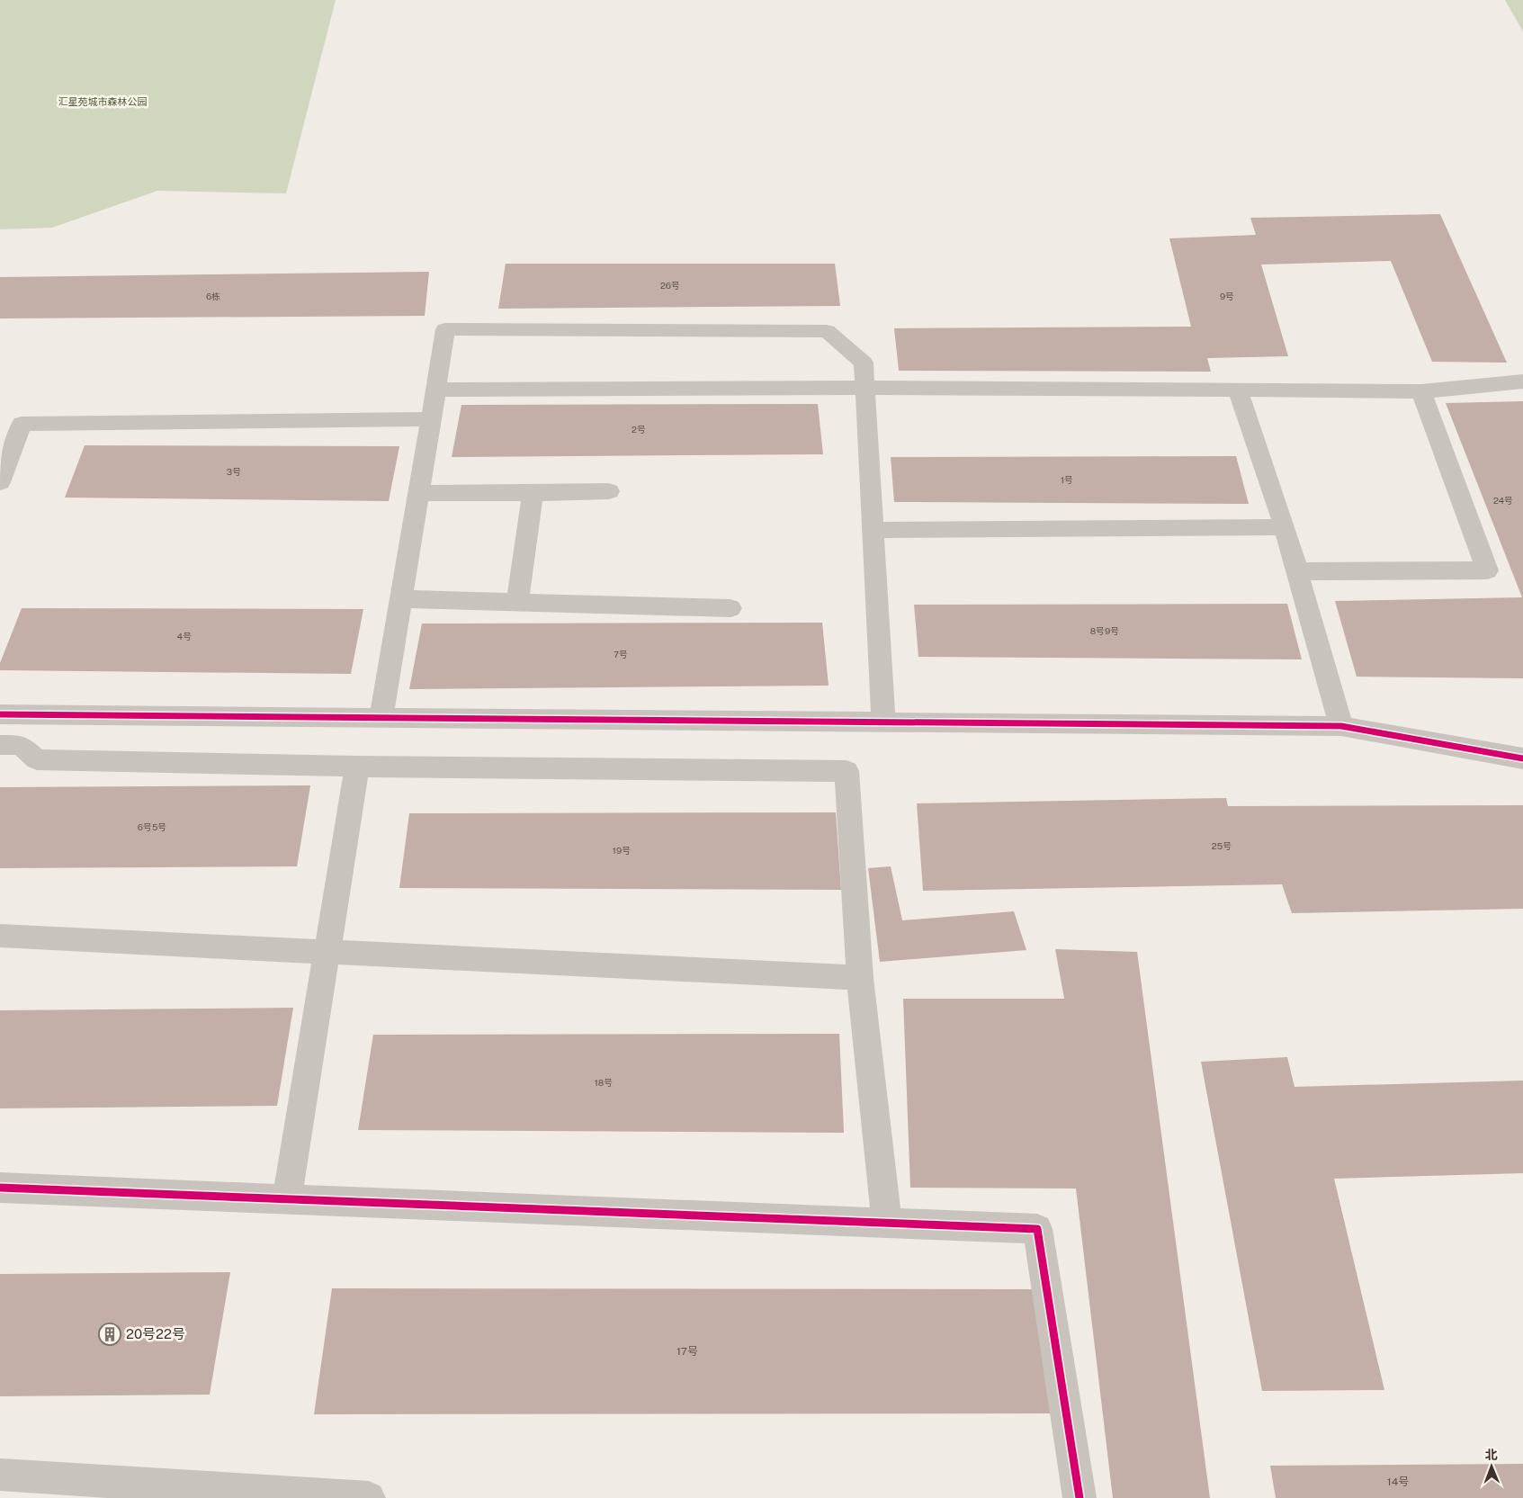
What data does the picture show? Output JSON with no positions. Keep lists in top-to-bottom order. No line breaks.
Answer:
{"parks":["汇星苑城市森林公园"],"places":{"building":["20号22号"]},"house_numbers":["26号","6栋","9号","2号","3号","1号","24号","8号9号","4号","7号","6号5号","25号","19号","18号","17号","14号"],"north":"top"}
